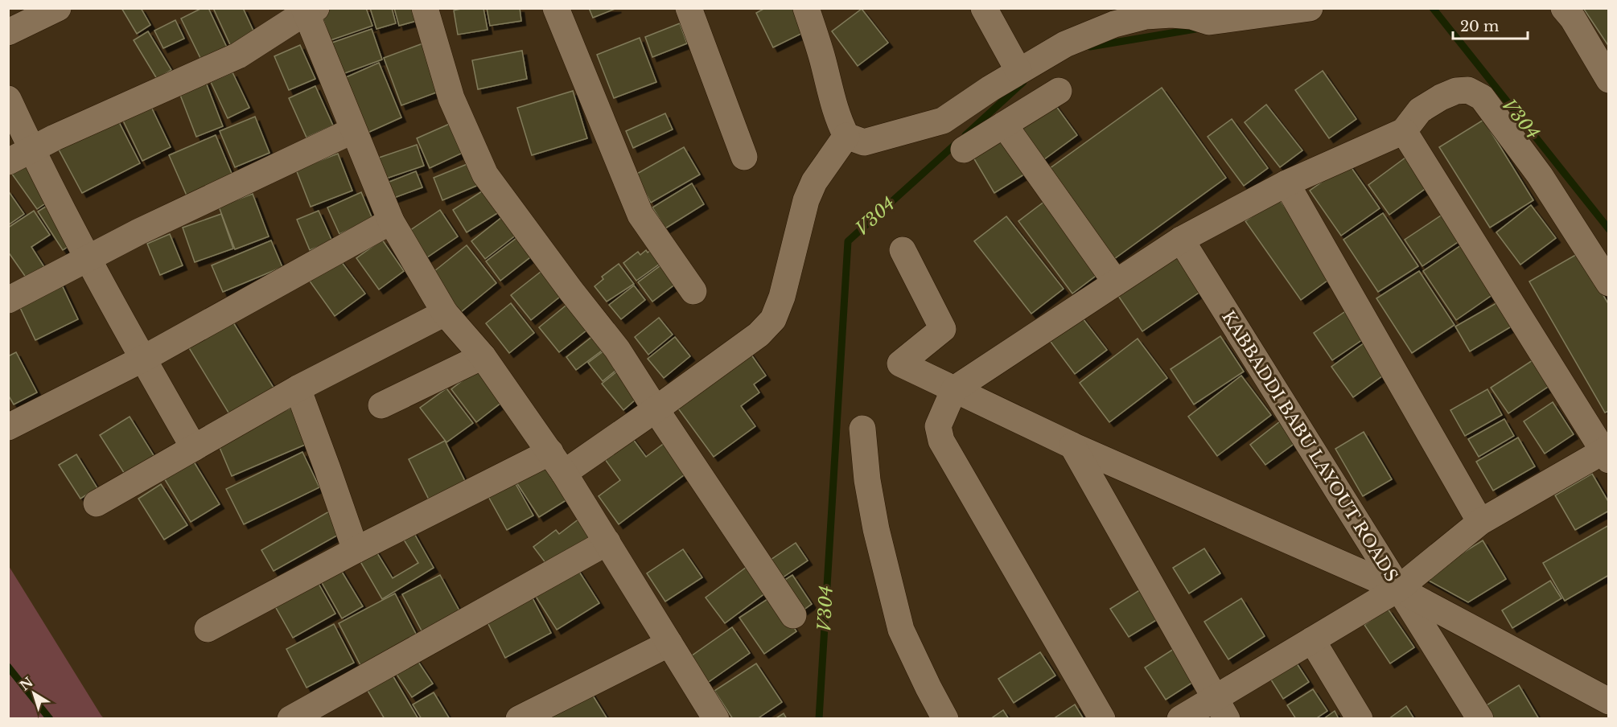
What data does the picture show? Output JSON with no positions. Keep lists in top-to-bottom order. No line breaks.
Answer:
{"streets":{"street":["KABBADDI BABU LAYOUT ROADS"]},"water":["V304"],"scale_bar":"20 m","north":"top left"}
